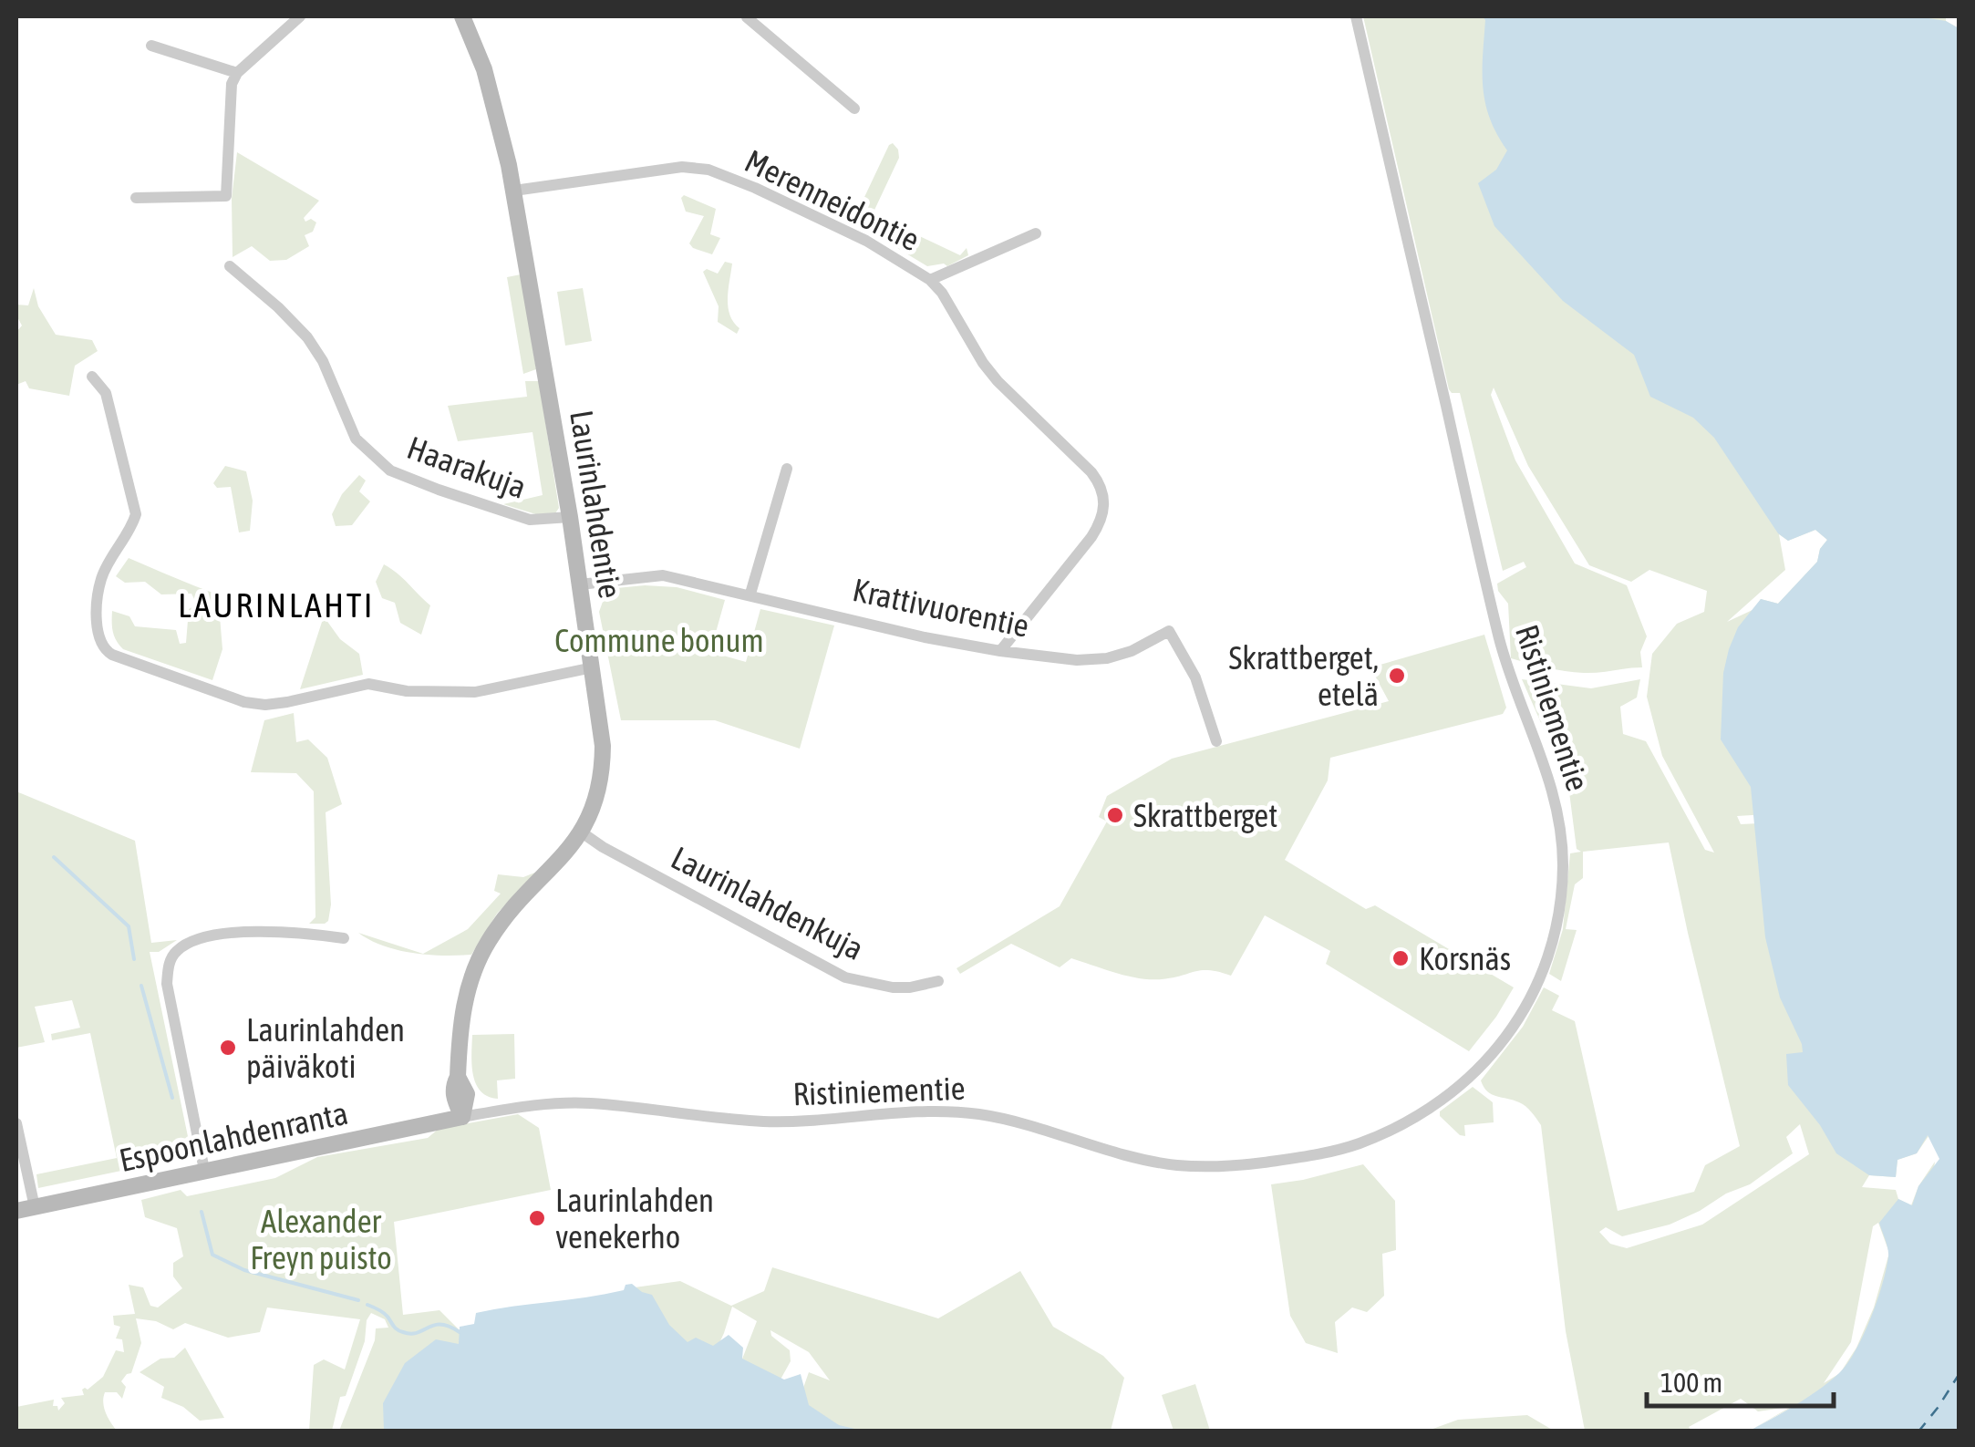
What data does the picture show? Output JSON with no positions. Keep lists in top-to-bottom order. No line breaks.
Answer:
{"streets":{"street":["Merenneidontie","Haarakuja","Laurinlahdentie","Krattivuorentie","Ristiniementie","Laurinlahdenkuja","Espoonlahdenranta"]},"crossings":[["Merenneidontie","Laurinlahdentie"],["Merenneidontie","Krattivuorentie"],["Haarakuja","Laurinlahdentie"],["Laurinlahdentie","Krattivuorentie"],["Laurinlahdentie","Ristiniementie"],["Laurinlahdentie","Laurinlahdenkuja"],["Laurinlahdentie","Espoonlahdenranta"],["Ristiniementie","Espoonlahdenranta"]],"districts":["LAURINLAHTI"],"parks":["Commune bonum","Alexander Freyn puisto"],"places":["Skrattberget, etelä","Skrattberget","Korsnäs","Laurinlahden päiväkoti","Laurinlahden venekerho"],"scale_bar":"100 m"}
